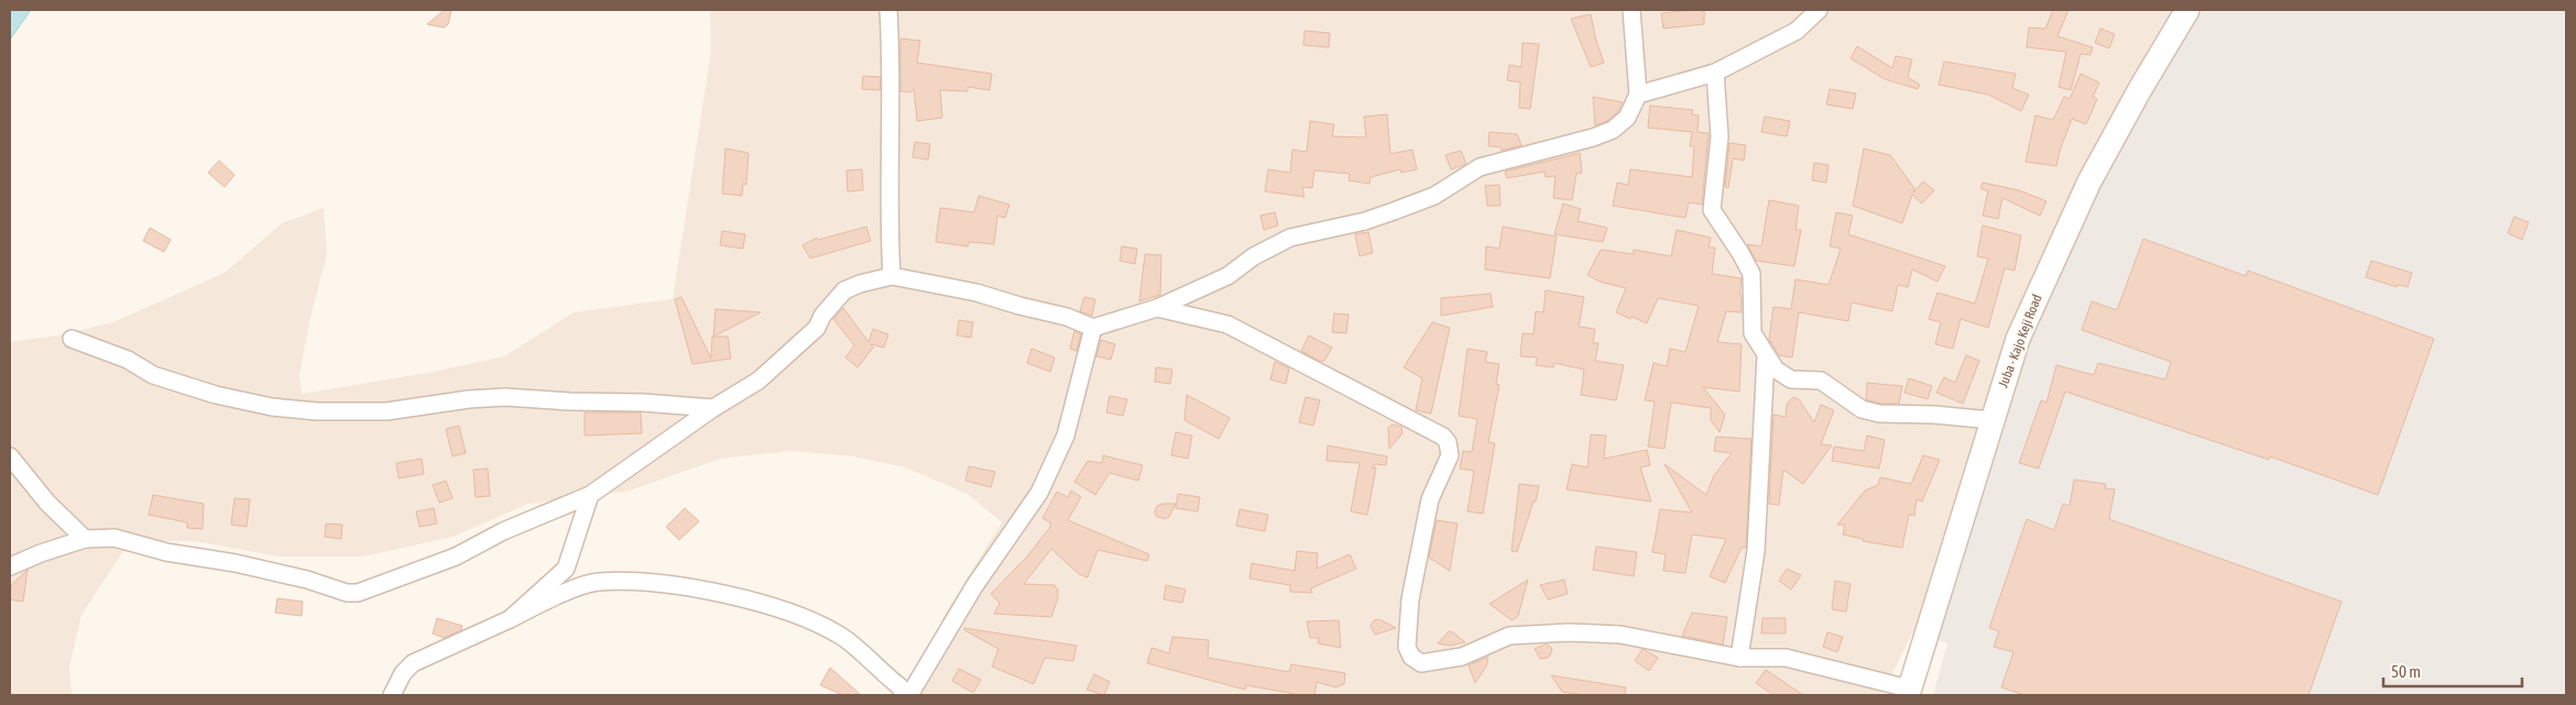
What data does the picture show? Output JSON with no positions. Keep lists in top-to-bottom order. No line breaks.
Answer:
{"streets":{"main road":["Juba - Kajo Keji Road"]},"scale_bar":"50 m"}
